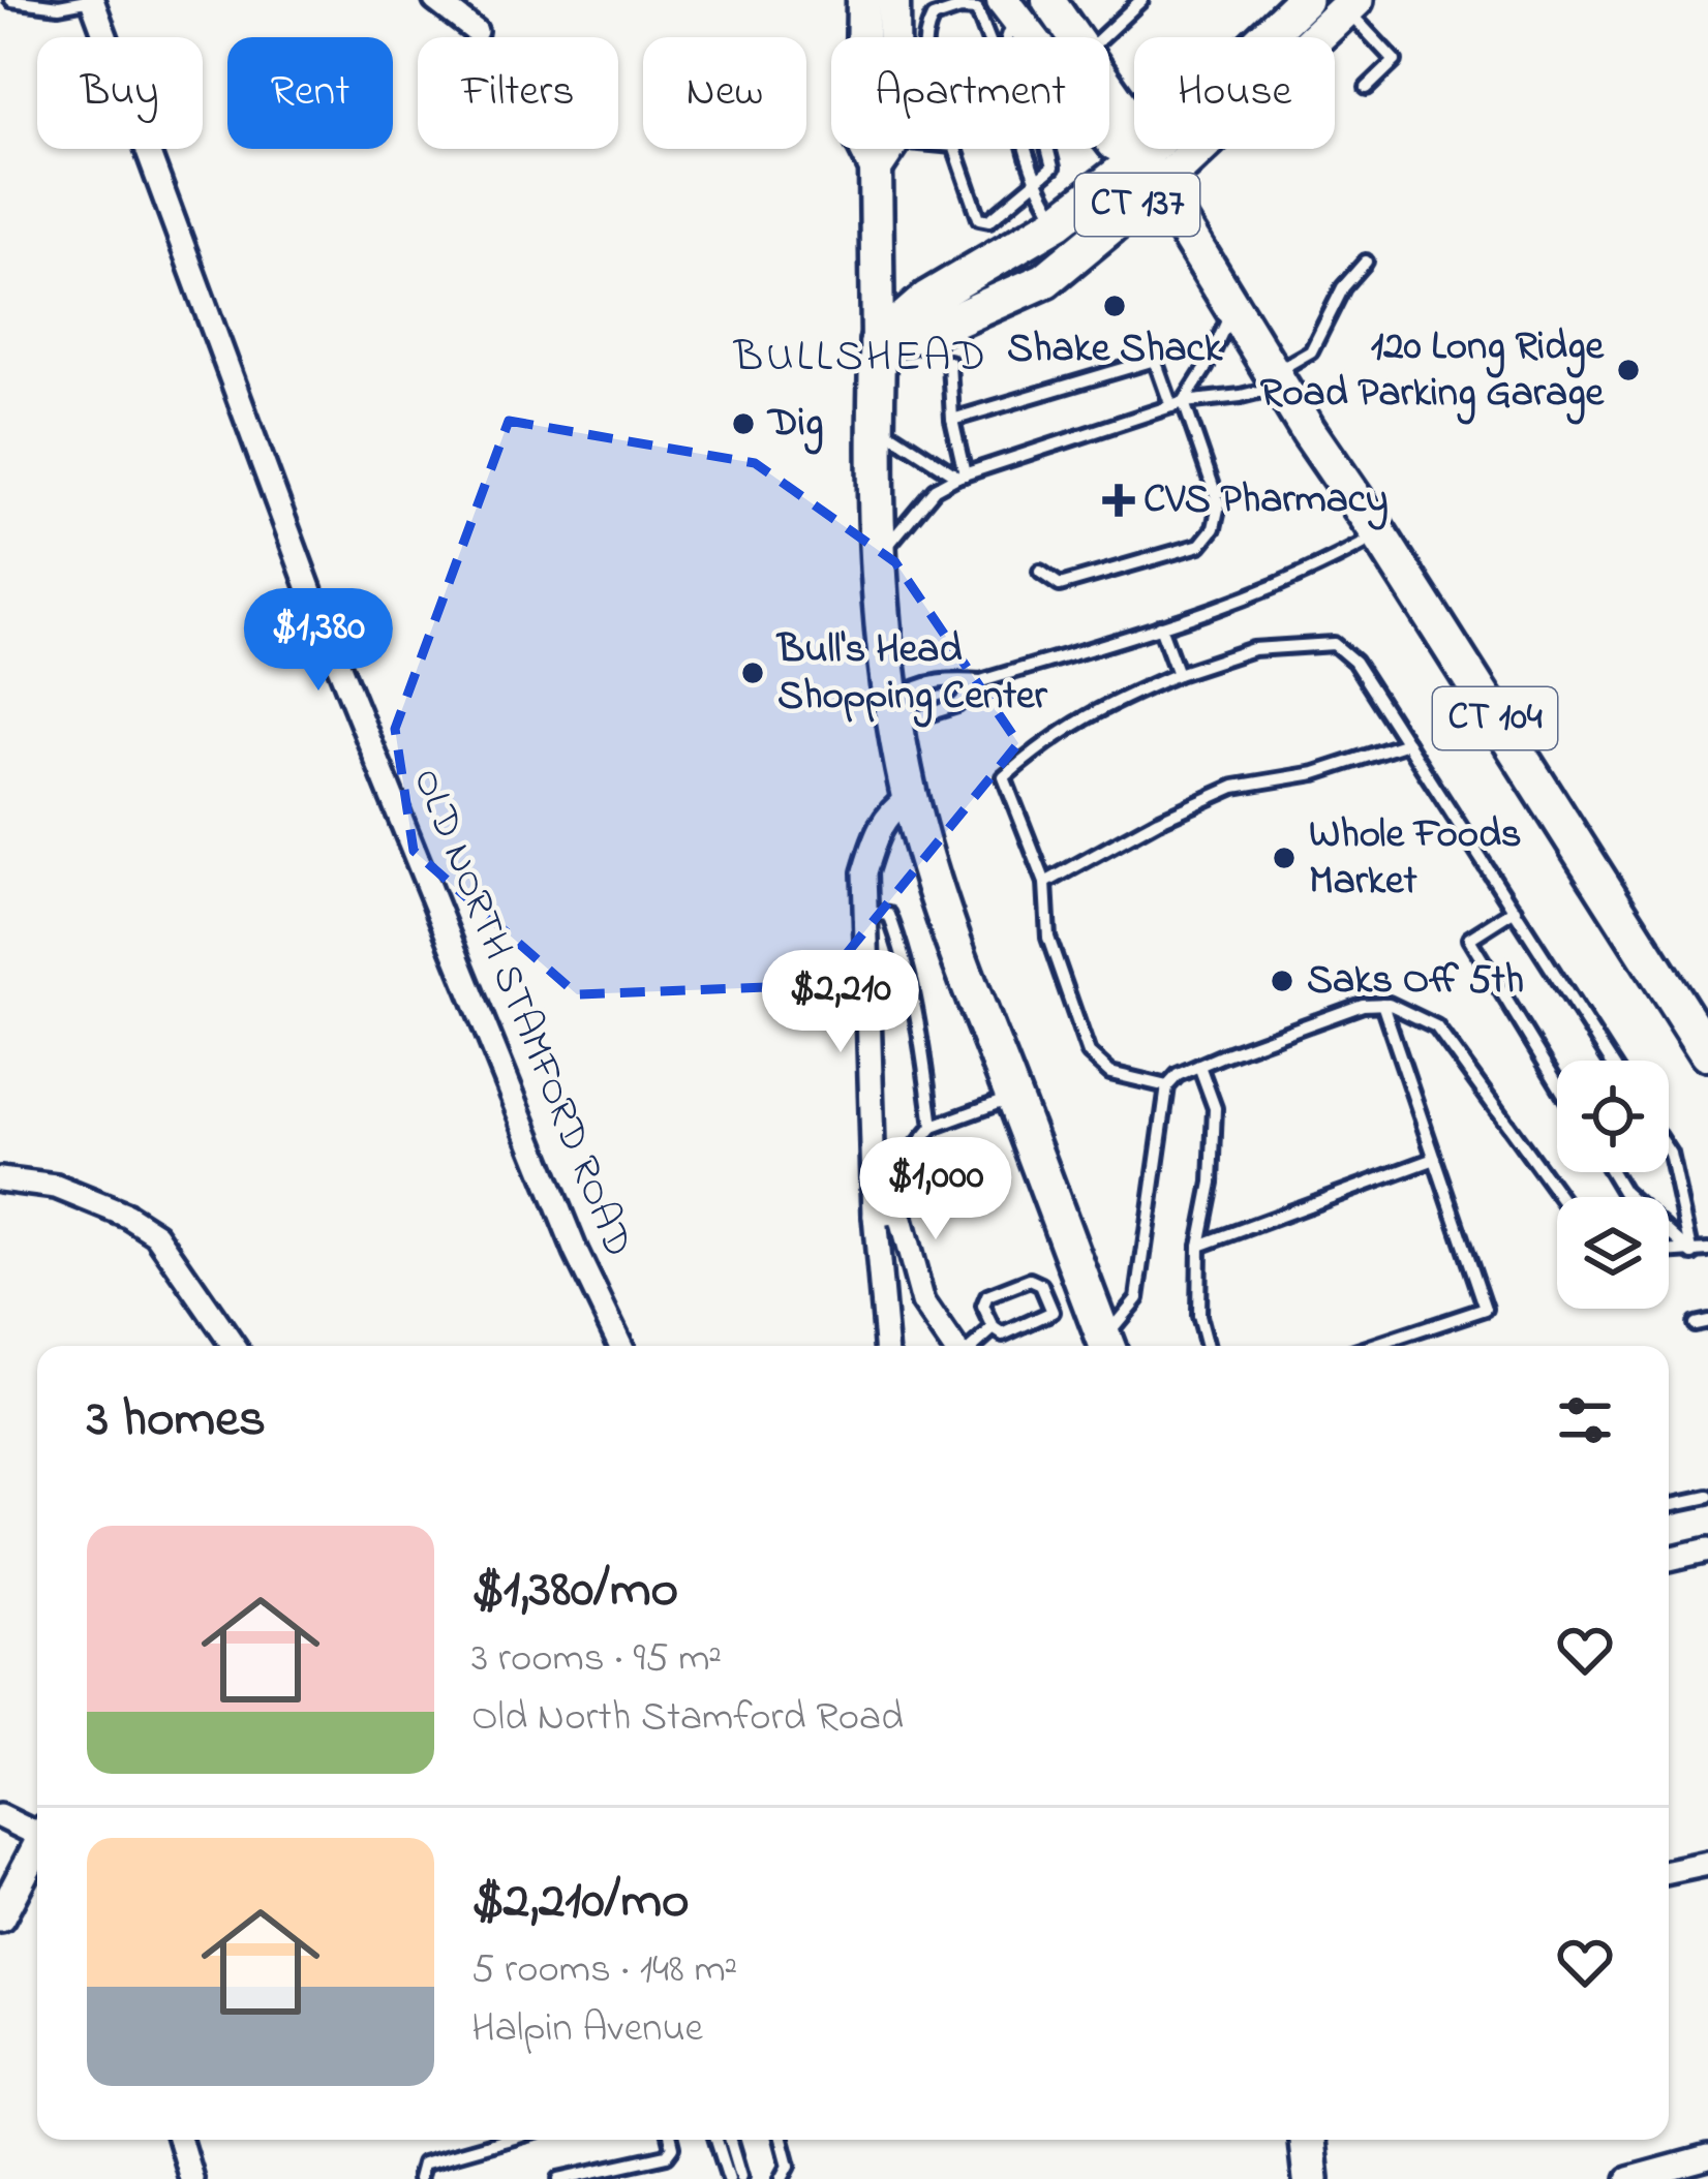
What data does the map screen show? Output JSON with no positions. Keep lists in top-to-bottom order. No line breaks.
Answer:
{"streets":{"main road":["CT 137","CT 104"],"street":["OLD NORTH STAMFORD ROAD"]},"crossings":[["CT 137","CT 104"]],"districts":["BULLSHEAD"],"places":{"other":["Shake Shack","120 Long Ridge Road Parking Garage","Dig","Bull's Head Shopping Center","Whole Foods Market","Saks Off 5th"],"health":["CVS Pharmacy"]},"page":{"chip":["Buy","Rent","Filters","New","Apartment","House"],"price":["$1,380","$2,210","$1,000"],"heading":"3 homes","list":[{"name":"$1,380/mo","note":"3 rooms · 95 m² · Old North Stamford Road"},{"name":"$2,210/mo","note":"5 rooms · 148 m² · Halpin Avenue"}]}}
